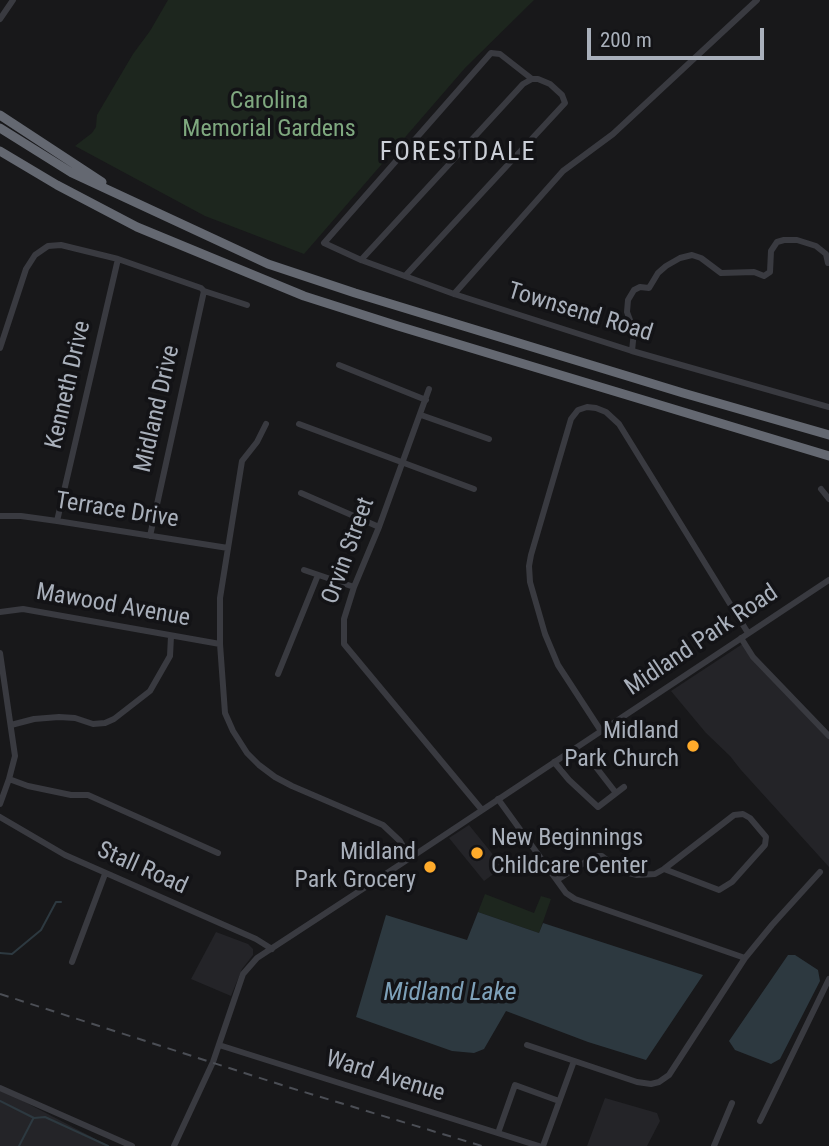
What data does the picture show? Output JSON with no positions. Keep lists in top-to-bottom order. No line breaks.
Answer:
{"streets":{"street":["Townsend Road","Kenneth Drive","Midland Drive","Terrace Drive","Orvin Street","Mawood Avenue","Midland Park Road","Stall Road","Ward Avenue"]},"crossings":[["Kenneth Drive","Terrace Drive"],["Midland Drive","Terrace Drive"],["Orvin Street","Midland Park Road"],["Midland Park Road","Stall Road"],["Midland Park Road","Ward Avenue"]],"districts":["FORESTDALE"],"water":["Midland Lake"],"parks":["Carolina Memorial Gardens"],"places":["Midland Park Church","New Beginnings Childcare Center","Midland Park Grocery"],"scale_bar":"200 m"}
